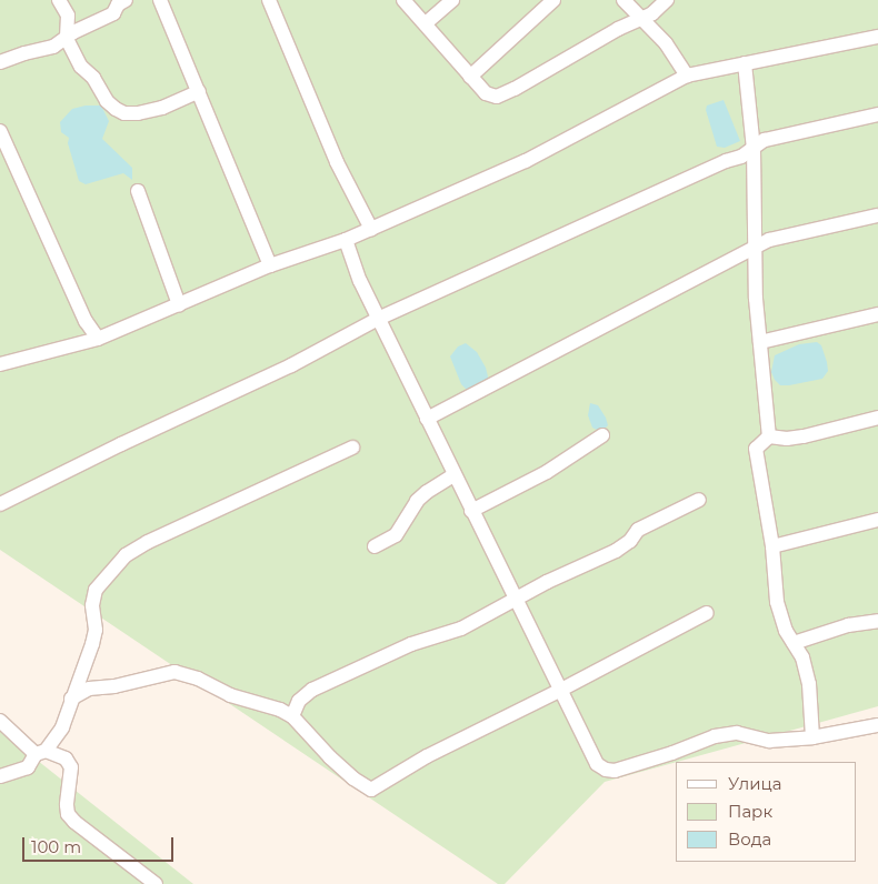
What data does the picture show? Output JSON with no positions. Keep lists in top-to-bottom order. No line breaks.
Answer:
{"legend":["Улица","Парк","Вода"],"scale_bar":"100 m"}
